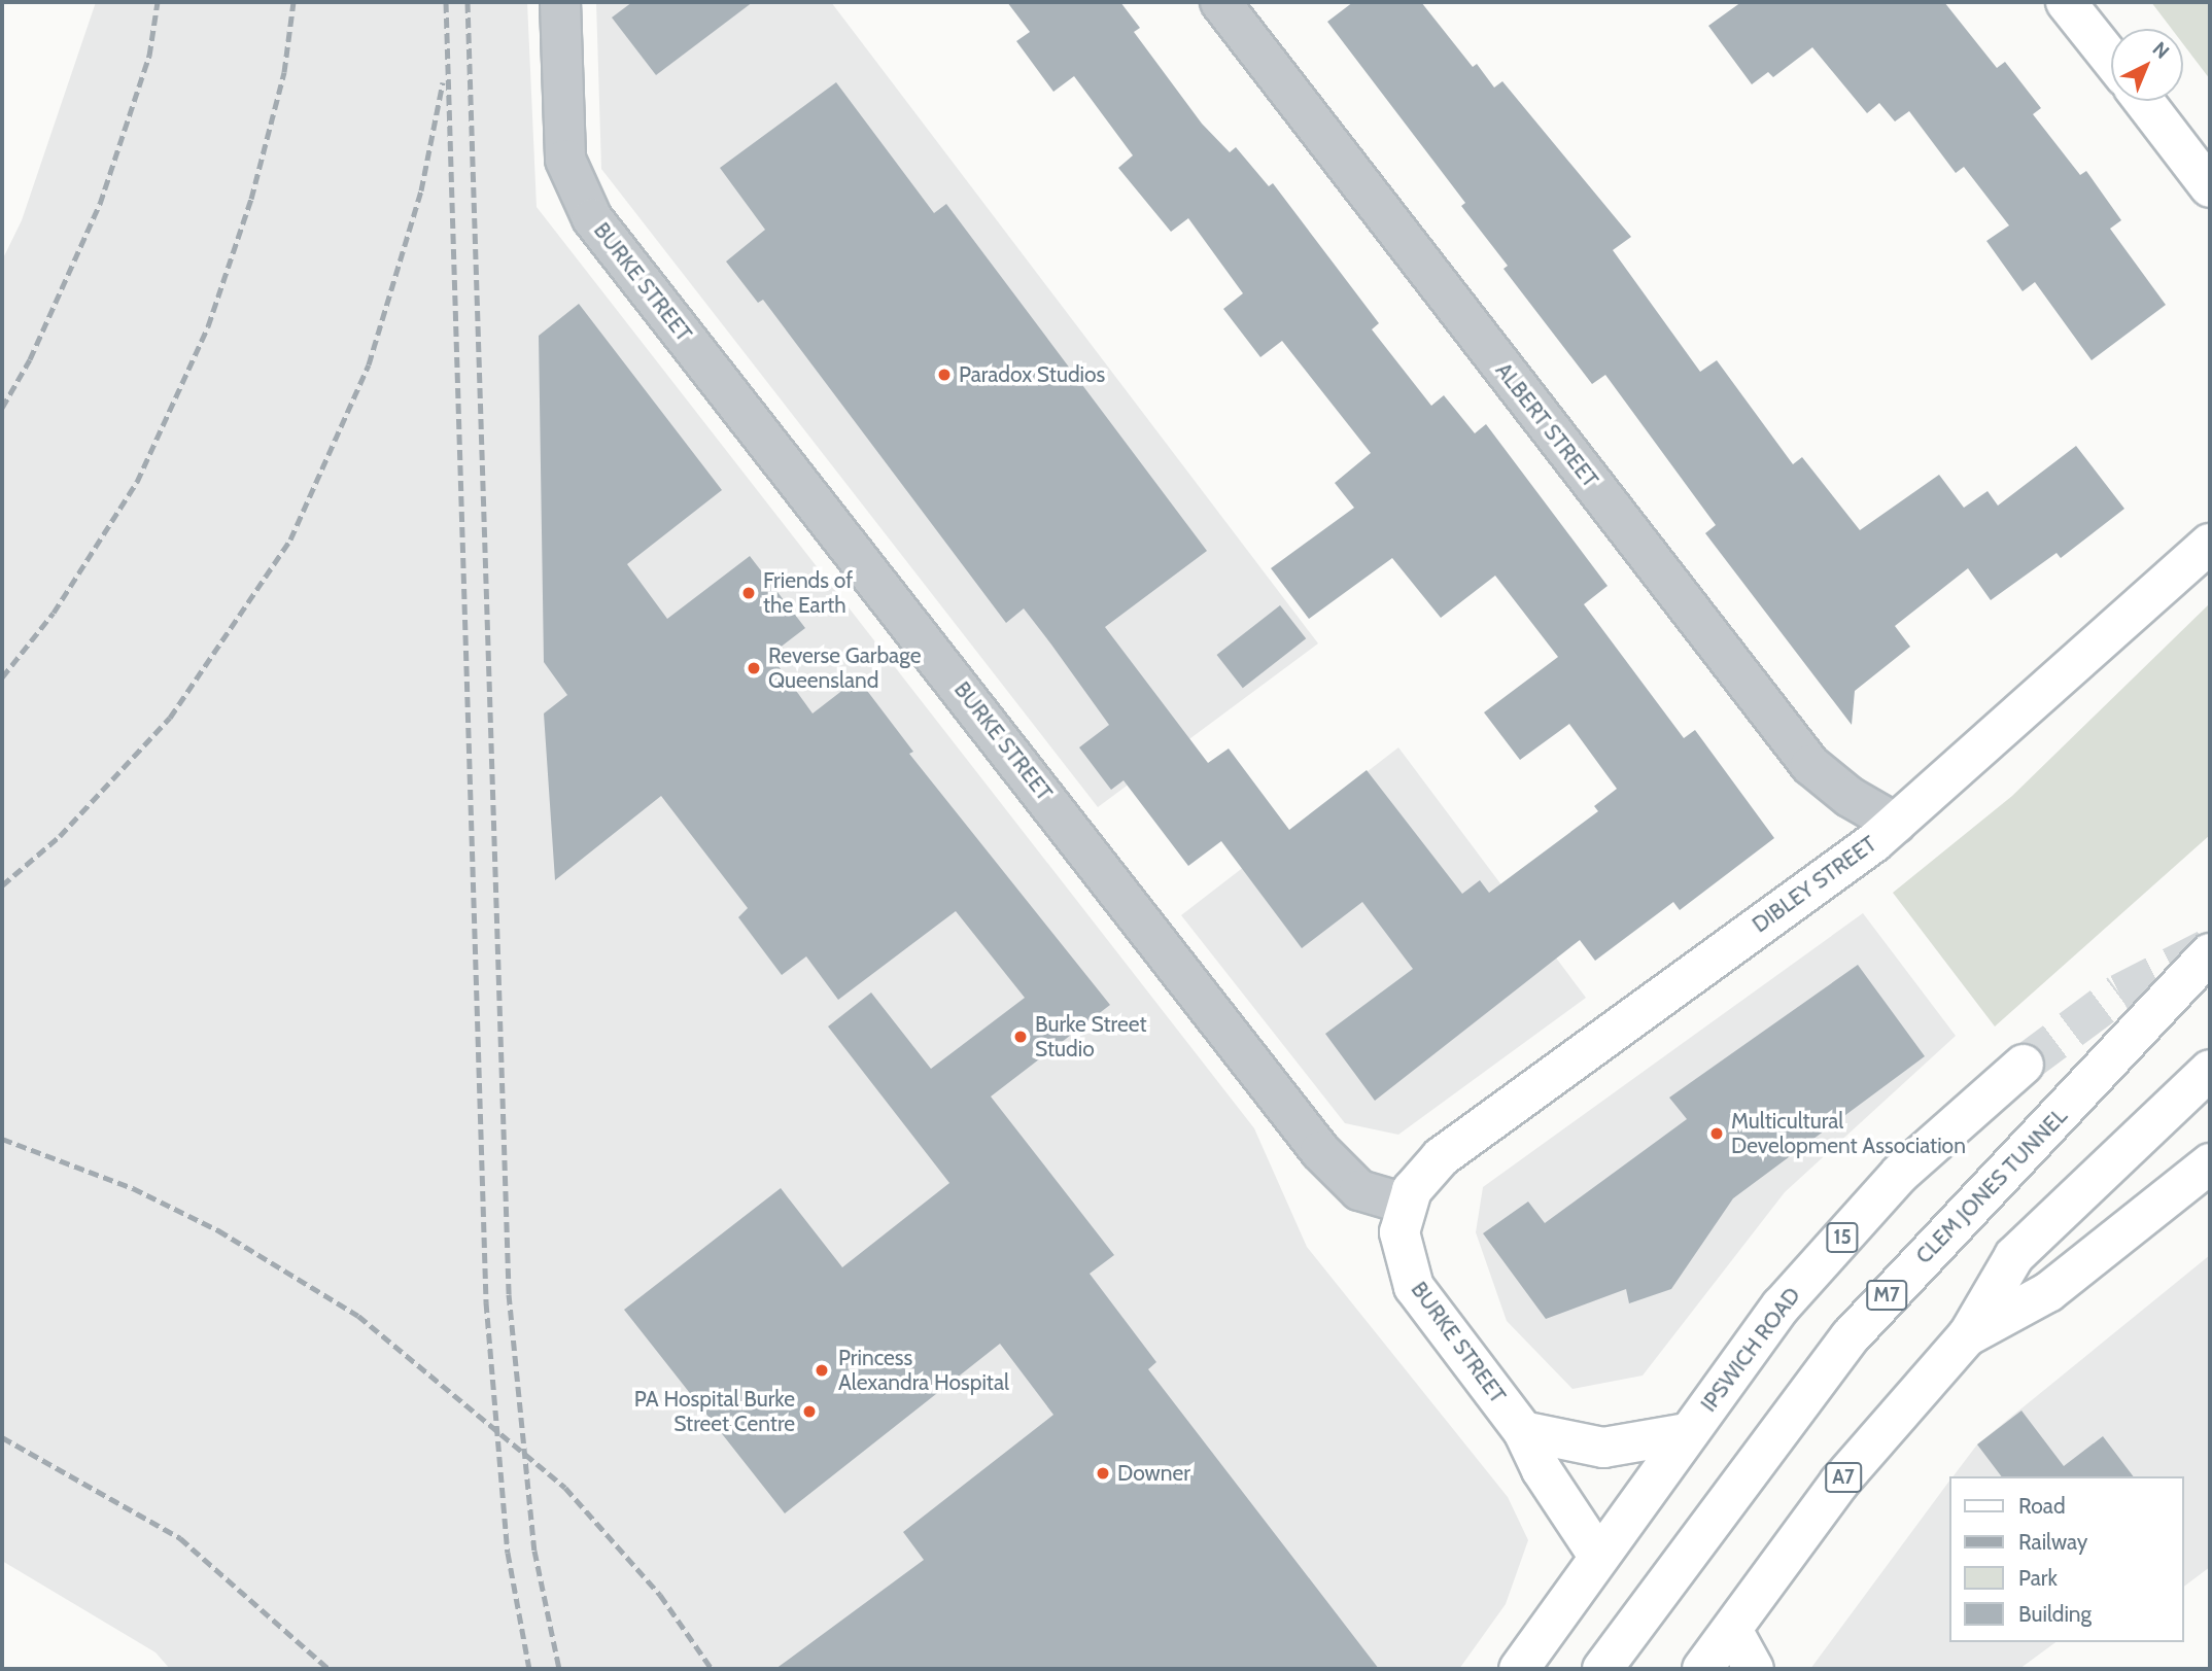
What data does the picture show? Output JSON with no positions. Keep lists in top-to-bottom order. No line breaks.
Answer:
{"streets":{"main road":["BURKE STREET","DIBLEY STREET","CLEM JONES TUNNEL","15","M7","IPSWICH ROAD","A7"],"street":["ALBERT STREET"]},"crossings":[["BURKE STREET","DIBLEY STREET"],["BURKE STREET","IPSWICH ROAD"],["ALBERT STREET","DIBLEY STREET"]],"places":["Paradox Studios","Friends of the Earth","Reverse Garbage Queensland","Burke Street Studio","Multicultural Development Association","Princess Alexandra Hospital","PA Hospital Burke Street Centre","Downer"],"legend":["Road","Railway","Park","Building"],"north":"top right"}
